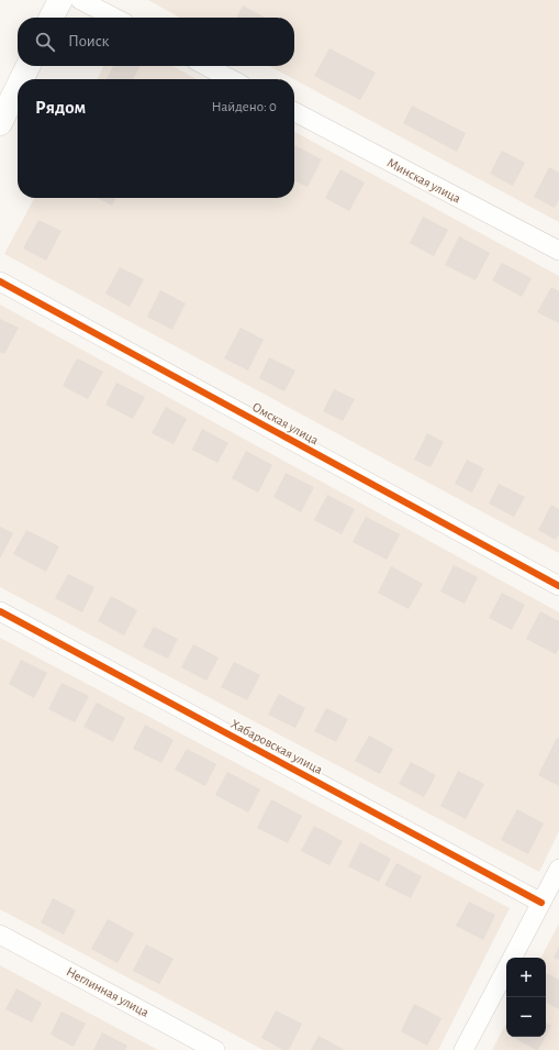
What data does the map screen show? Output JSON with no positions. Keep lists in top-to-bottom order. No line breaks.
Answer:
{"streets":{"street":["Минская улица","Омская улица","Хабаровская улица","Неглинная улица"]},"page":{"search":"Поиск","heading":["Рядом","Найдено: 0"],"map_buttons":["+","−"]}}
